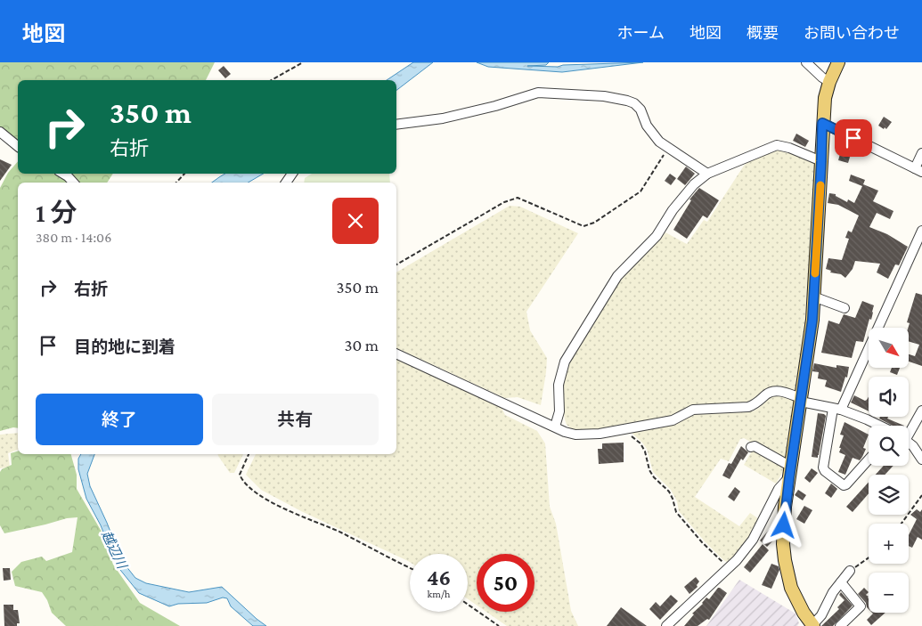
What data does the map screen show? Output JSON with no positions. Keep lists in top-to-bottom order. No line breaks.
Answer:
{"water":["越辺川"],"north":"bottom right","page":{"header":"地図","nav":["ホーム","地図","概要","お問い合わせ"],"turn":["350 m","右折"],"heading":["1 分","380 m · 14:06"],"list":[{"name":"右折","value":"350 m"},{"name":"目的地に到着","value":"30 m"}],"map_buttons":["+","−"],"buttons":["終了","共有"],"speed":"46 km/h","limit":"50"}}
